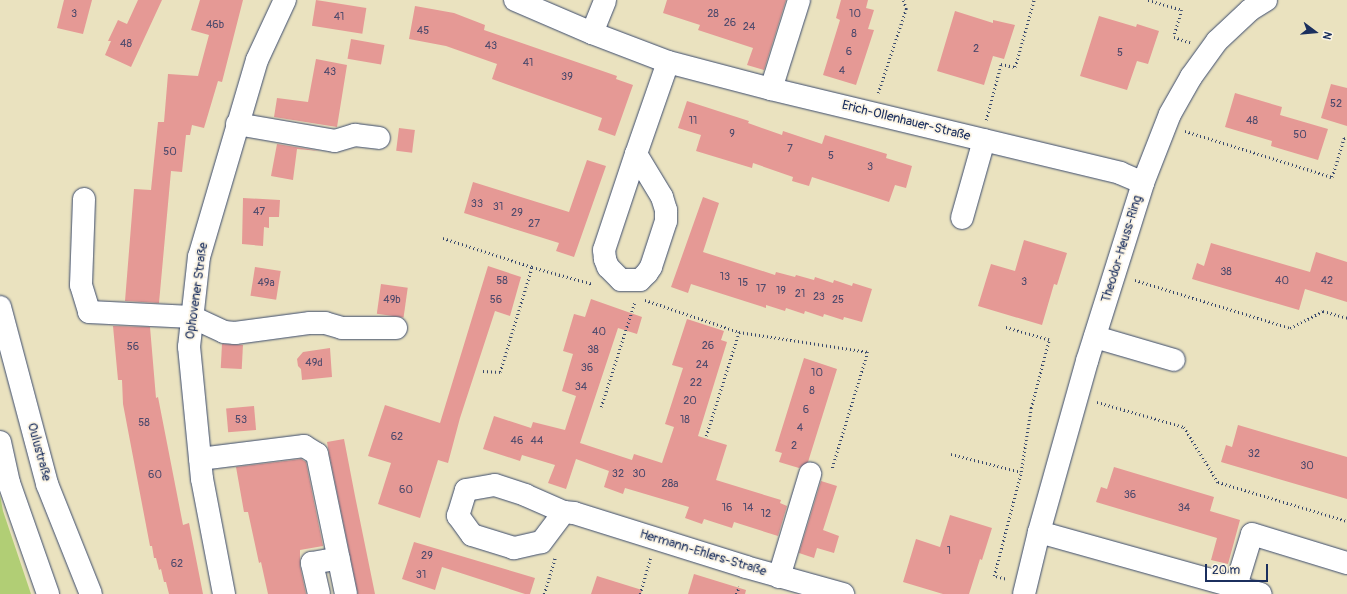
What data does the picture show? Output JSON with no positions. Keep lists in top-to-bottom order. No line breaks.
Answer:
{"streets":{"street":["Erich-Ollenhauer-Straße","Theodor-Heuss-Ring","Ophovener Straße","Oulustraße","Hermann-Ehlers-Straße"]},"crossings":[["Erich-Ollenhauer-Straße","Theodor-Heuss-Ring"]],"house_numbers":["3","28","10","41","26","46b","24","45","8","48","43","2","6","5","41","4","43","39","52","11","48","9","50","7","50","5","3","33","31","47","29","27","38","13","58","40","42","3","49a","15","17","19","21","23","49b","56","25","40","26","56","38","49d","24","36","10","22","34","8","20","6","53","18","58","4","62","46","44","2","32","30","32","30","60","28a","60","36","16","14","34","12","1","29","62","31"],"scale_bar":"20 m","north":"right"}
